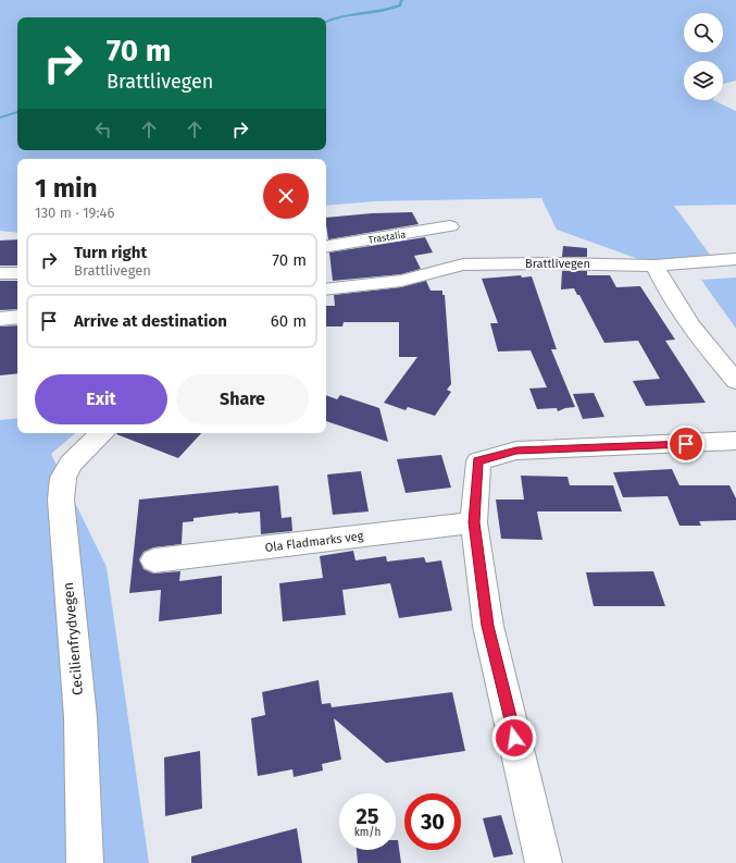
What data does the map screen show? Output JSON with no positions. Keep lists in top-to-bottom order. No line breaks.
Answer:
{"streets":{"street":["Trastalia","Brattlivegen","Ola Fladmarks veg","Cecilienfrydvegen"]},"page":{"turn":["70 m","Brattlivegen"],"heading":["1 min","130 m · 19:46"],"list":[{"name":"Turn right","note":"Brattlivegen","value":"70 m"},{"name":"Arrive at destination","value":"60 m"}],"buttons":["Exit","Share"],"speed":"25 km/h","limit":"30"}}
